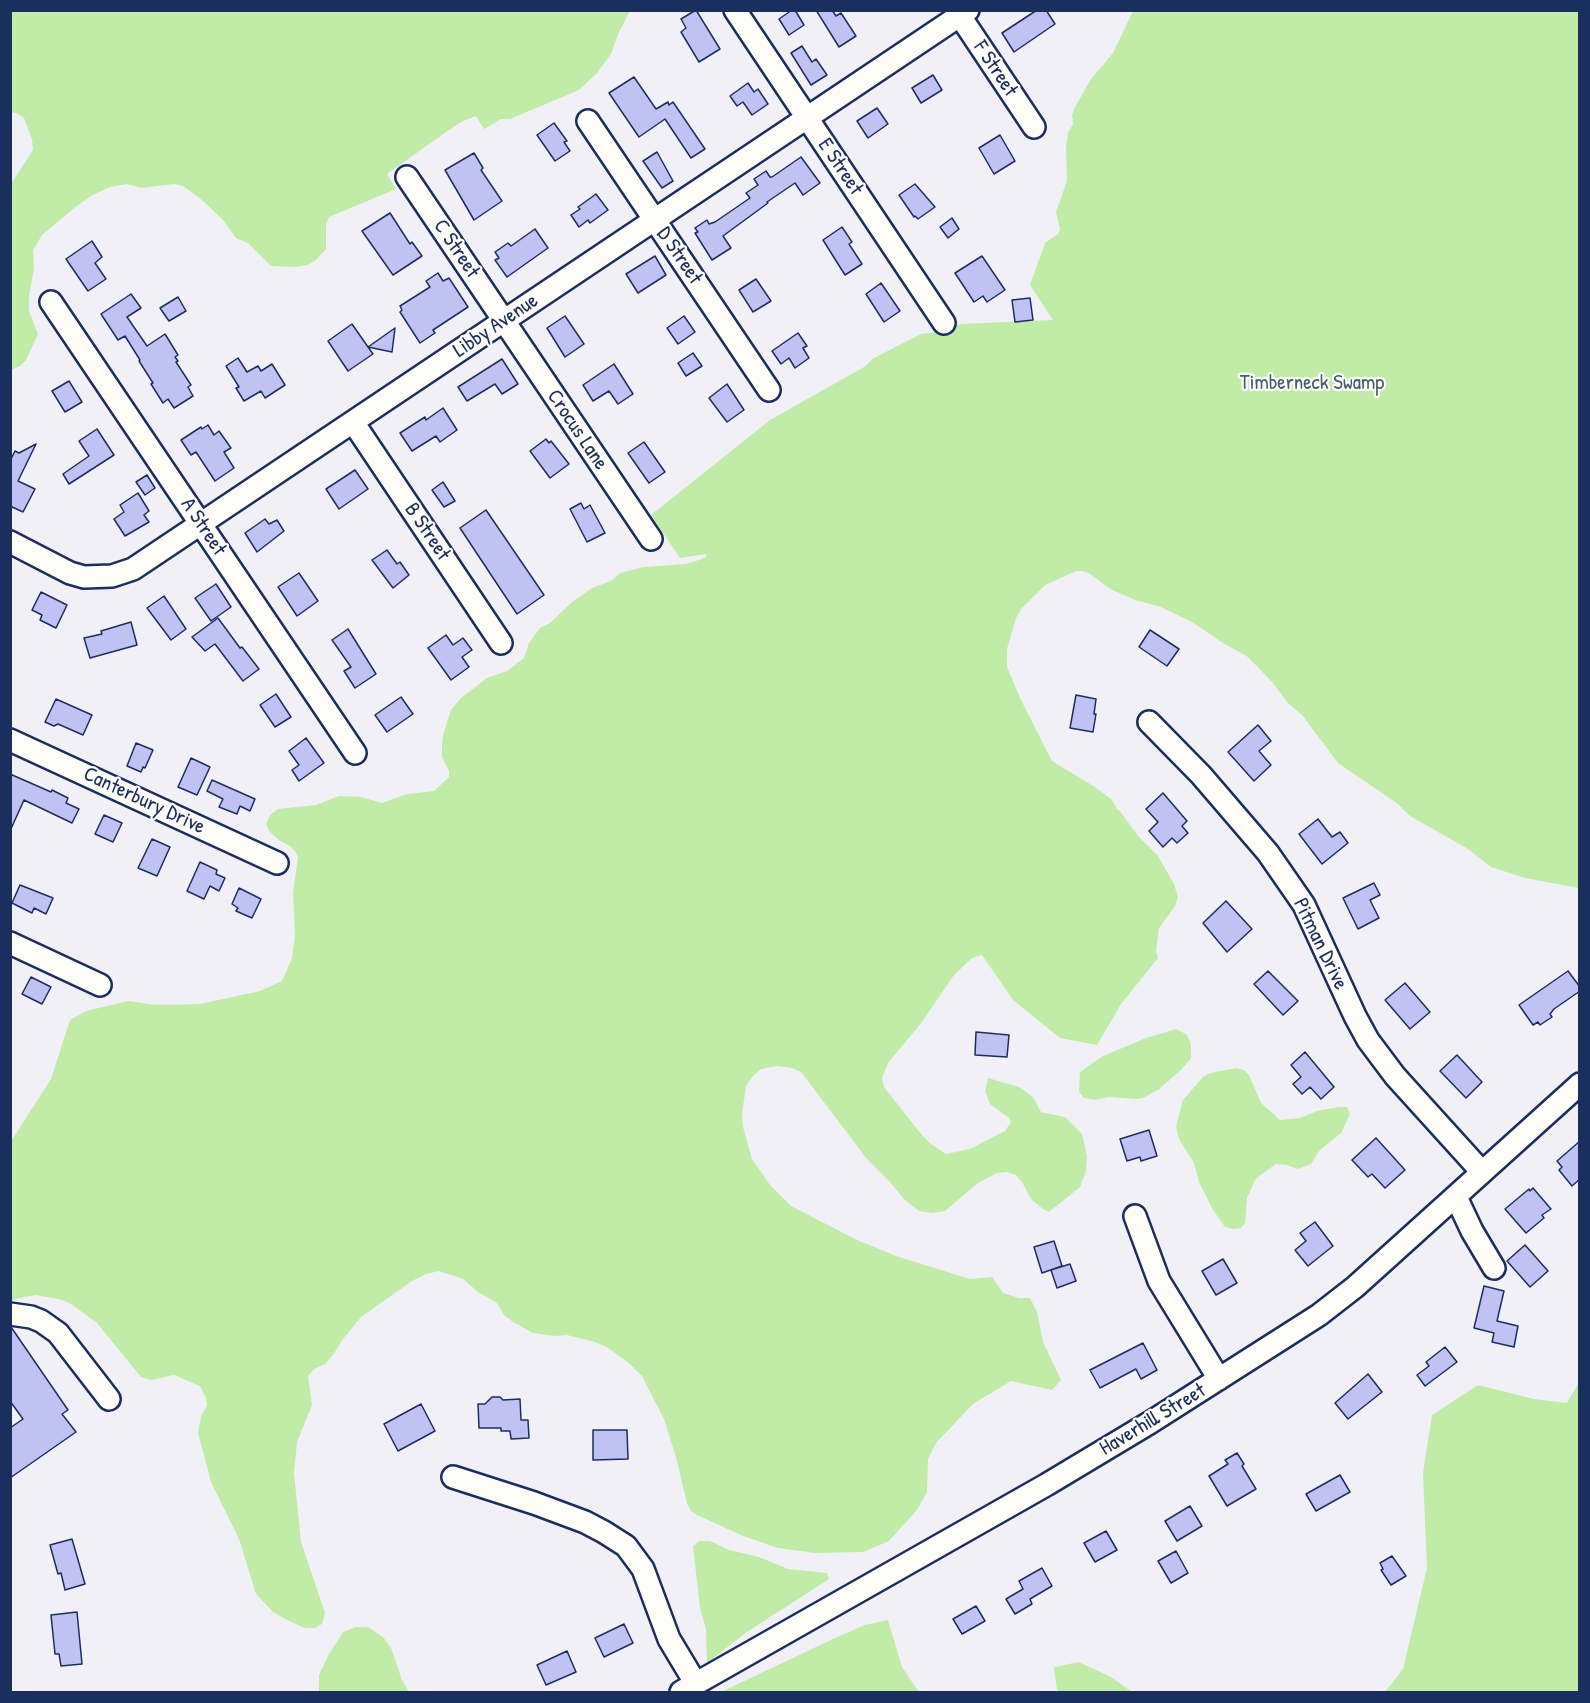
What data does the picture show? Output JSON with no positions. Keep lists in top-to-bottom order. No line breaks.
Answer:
{"streets":{"street":["F Street","E Street","C Street","D Street","Libby Avenue","Crocus Lane","A Street","B Street","Canterbury Drive","Pitman Drive","Haverhill Street"]},"crossings":[["F Street","Libby Avenue"],["E Street","Libby Avenue"],["C Street","Libby Avenue"],["C Street","Crocus Lane"],["D Street","Libby Avenue"],["Libby Avenue","Crocus Lane"],["Libby Avenue","A Street"],["Libby Avenue","B Street"],["Pitman Drive","Haverhill Street"]],"parks":["Timberneck Swamp"]}
